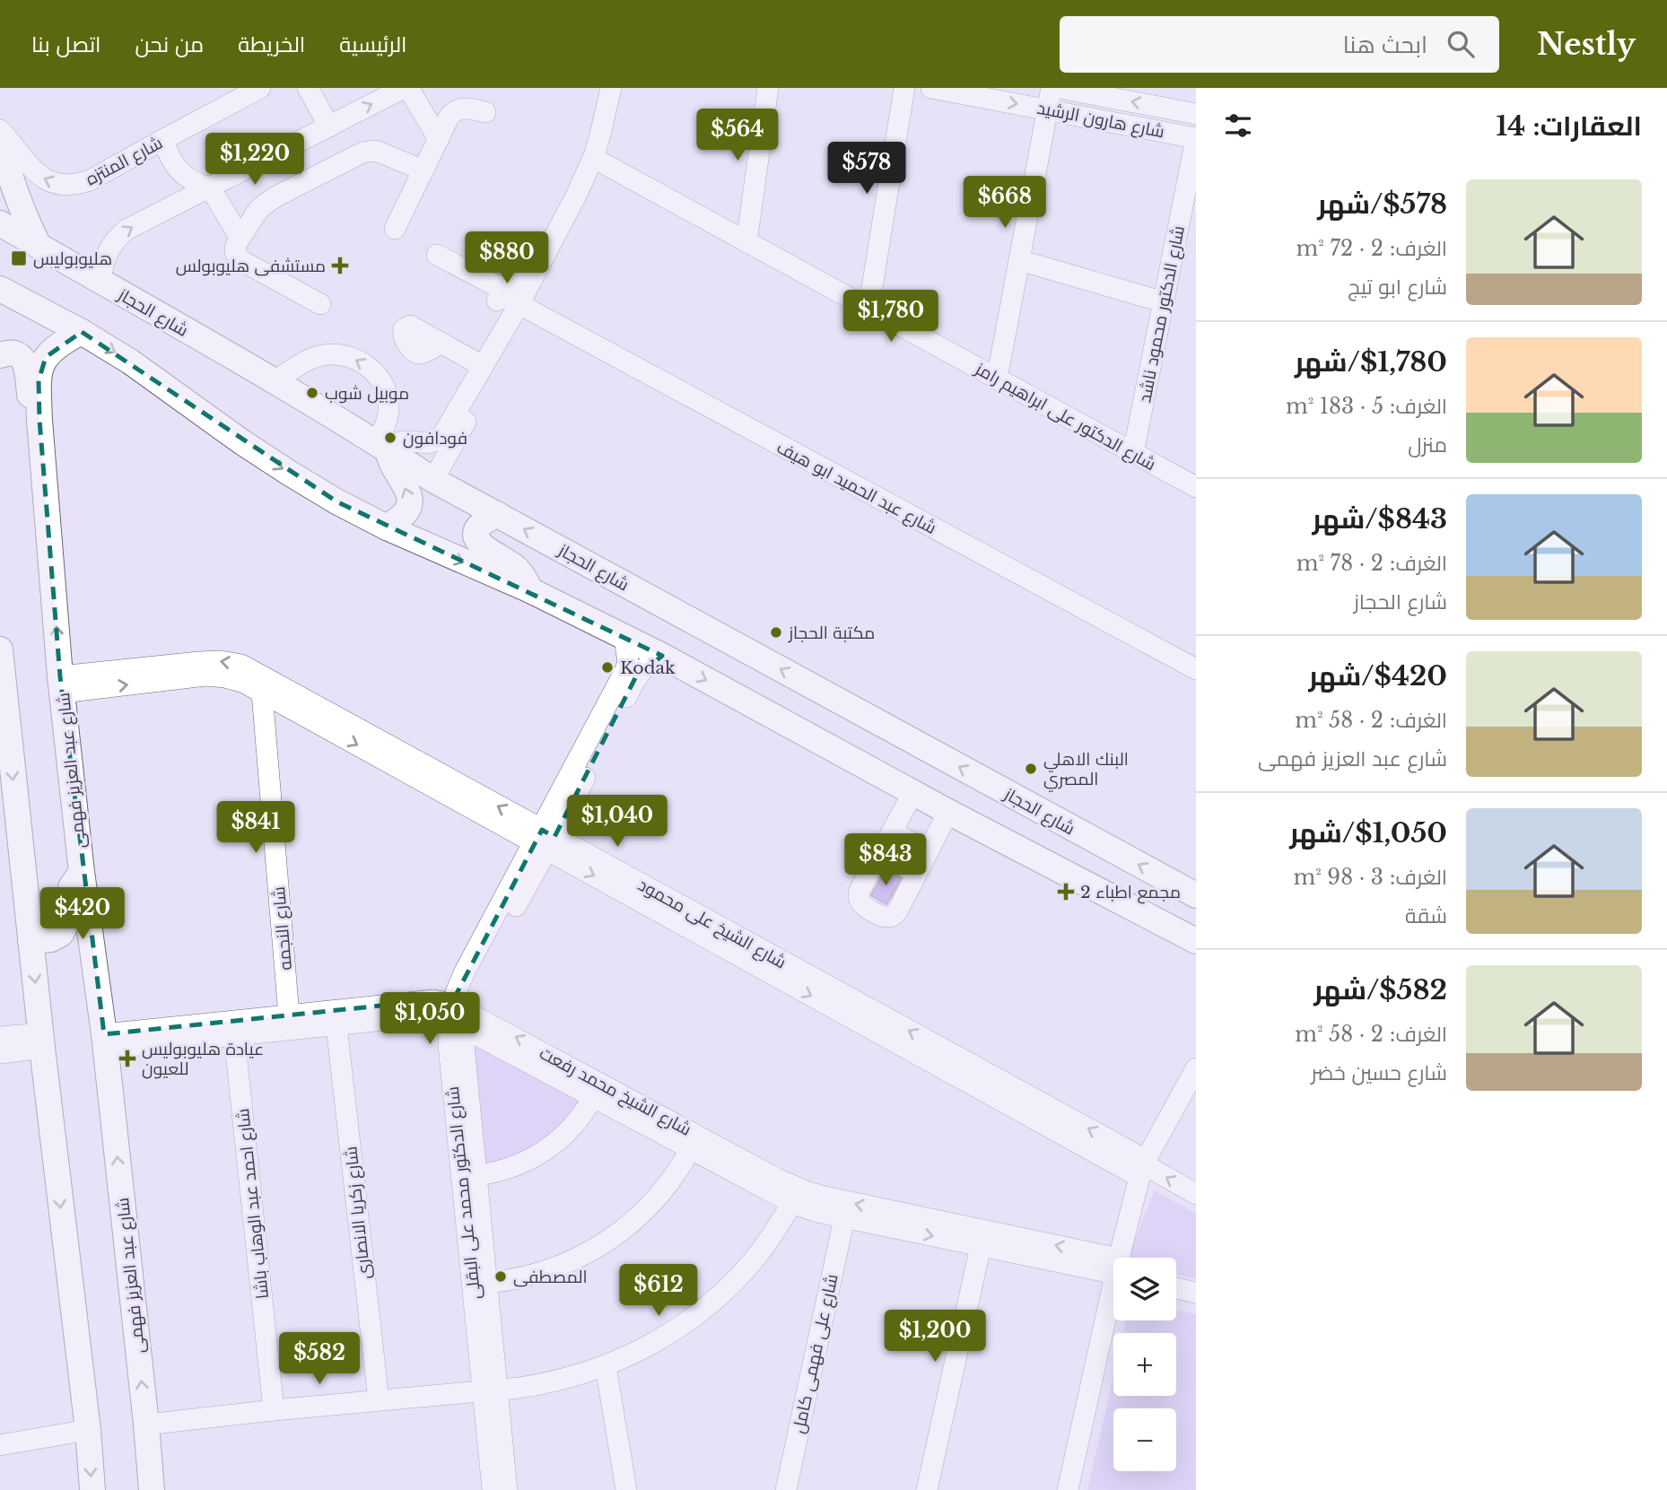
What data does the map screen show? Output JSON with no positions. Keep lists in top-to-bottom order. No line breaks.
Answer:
{"streets":{"main road":["شارع الحجاز","شارع عبد العزيز فهمى"],"street":["شارع هارون الرشيد","شارع المنتزه","شارع الدكتور محمود ناشد","شارع الدكتور على ابراهيم رامز","شارع عبد الحميد ابو هيف","شارع الشيخ على محمود","شارع النجمه","شارع الشيخ محمد رفعت","شارع الدكتور محمد على البقلى","شارع احمد عبد الوهاب باشا","شارع زكريا الانصارى","شارع على فهمى كامل"]},"crossings":[["شارع هارون الرشيد","شارع الدكتور محمود ناشد"],["شارع الدكتور محمود ناشد","شارع الدكتور على ابراهيم رامز"],["شارع عبد العزيز فهمى","شارع الشيخ على محمود"],["شارع عبد العزيز فهمى","شارع الشيخ محمد رفعت"],["شارع الشيخ على محمود","شارع النجمه"],["شارع الشيخ على محمود","شارع الدكتور محمد على البقلى"],["شارع النجمه","شارع الشيخ محمد رفعت"],["شارع الشيخ محمد رفعت","شارع الدكتور محمد على البقلى"],["شارع الشيخ محمد رفعت","شارع احمد عبد الوهاب باشا"],["شارع الشيخ محمد رفعت","شارع زكريا الانصارى"],["شارع الشيخ محمد رفعت","شارع على فهمى كامل"]],"one_way":["شارع المنتزه"],"places":{"transit":["هليوبوليس"],"health":["مستشفى هليوبولس","مجمع اطباء 2","عيادة هليوبوليس للعيون"],"other":["موبيل شوب","فودافون","مكتبة الحجاز","Kodak","البنك الاهلي المصري","المصطفى"]},"page":{"header":"Nestly","search":"ابحث هنا","nav":["الرئيسية","الخريطة","من نحن","اتصل بنا"],"heading":"العقارات: 14","price":["$564","$1,220","$578","$668","$880","$1,780","$1,040","$841","$843","$420","$1,050","$612","$1,200","$582"],"list":[{"name":"$578/شهر","note":"الغرف: 2 · 72 m² · شارع ابو تيج"},{"name":"$1,780/شهر","note":"الغرف: 5 · 183 m² · منزل"},{"name":"$843/شهر","note":"الغرف: 2 · 78 m² · شارع الحجاز"},{"name":"$420/شهر","note":"الغرف: 2 · 58 m² · شارع عبد العزيز فهمى"},{"name":"$1,050/شهر","note":"الغرف: 3 · 98 m² · شقة"},{"name":"$582/شهر","note":"الغرف: 2 · 58 m² · شارع حسين خضر"}],"map_buttons":["+","−"]}}
